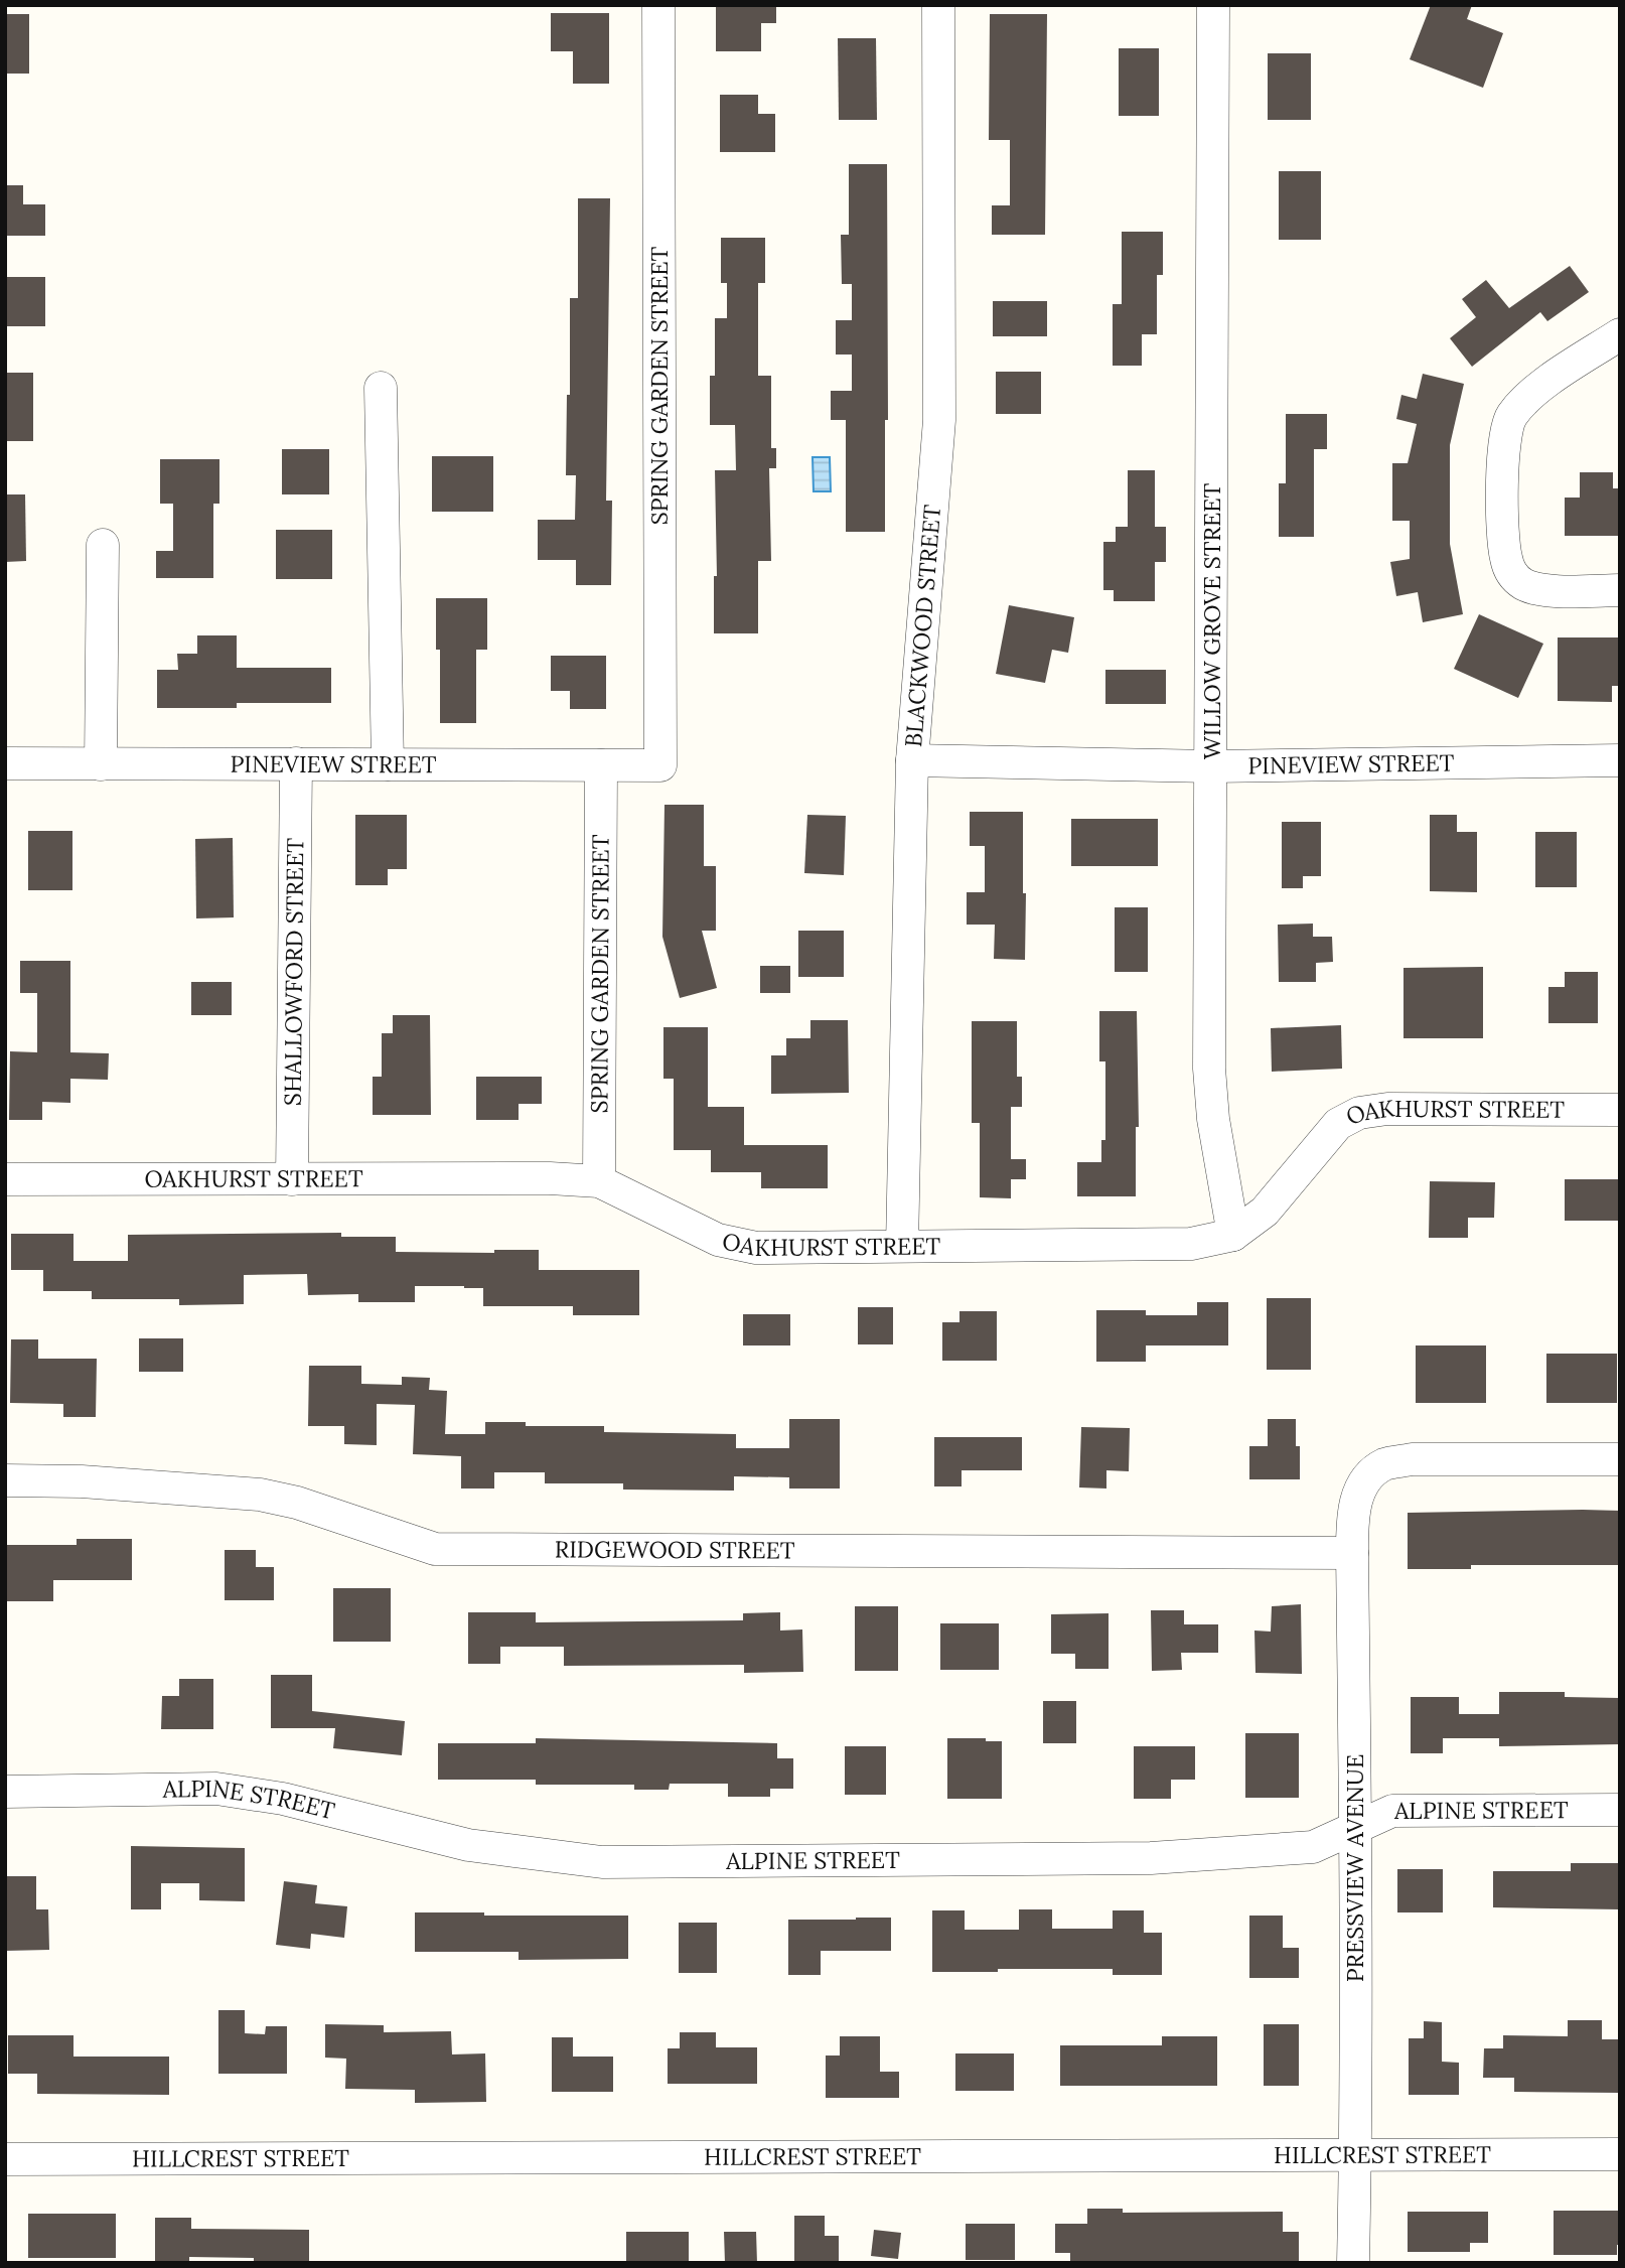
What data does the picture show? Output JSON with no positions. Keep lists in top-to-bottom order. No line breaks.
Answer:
{"streets":{"street":["SPRING GARDEN STREET","WILLOW GROVE STREET","BLACKWOOD STREET","PINEVIEW STREET","SHALLOWFORD STREET","OAKHURST STREET","RIDGEWOOD STREET","ALPINE STREET","PRESSVIEW AVENUE","HILLCREST STREET"]},"crossings":[["SPRING GARDEN STREET","PINEVIEW STREET"],["SPRING GARDEN STREET","OAKHURST STREET"],["WILLOW GROVE STREET","PINEVIEW STREET"],["WILLOW GROVE STREET","OAKHURST STREET"],["BLACKWOOD STREET","PINEVIEW STREET"],["BLACKWOOD STREET","OAKHURST STREET"],["PINEVIEW STREET","SHALLOWFORD STREET"],["SHALLOWFORD STREET","OAKHURST STREET"],["RIDGEWOOD STREET","PRESSVIEW AVENUE"],["ALPINE STREET","PRESSVIEW AVENUE"],["PRESSVIEW AVENUE","HILLCREST STREET"]]}
